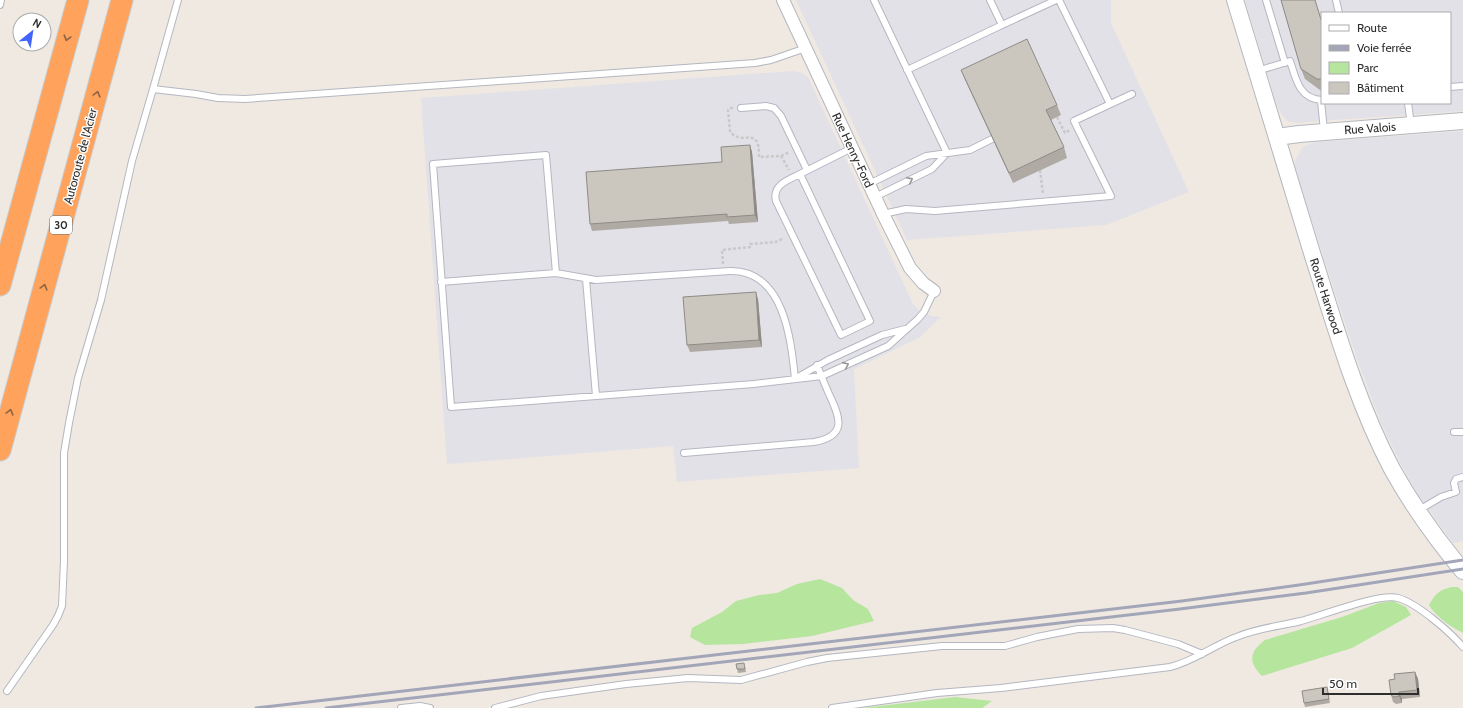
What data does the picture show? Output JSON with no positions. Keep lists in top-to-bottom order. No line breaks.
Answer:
{"streets":{"highway":["Autoroute de l'Acier","30"],"main road":["Rue Valois","Route Harwood"],"street":["Rue Henry-Ford"]},"crossings":[["Rue Valois","Route Harwood"]],"legend":["Route","Voie ferrée","Parc","Bâtiment"],"scale_bar":"50 m","north":"top right"}
